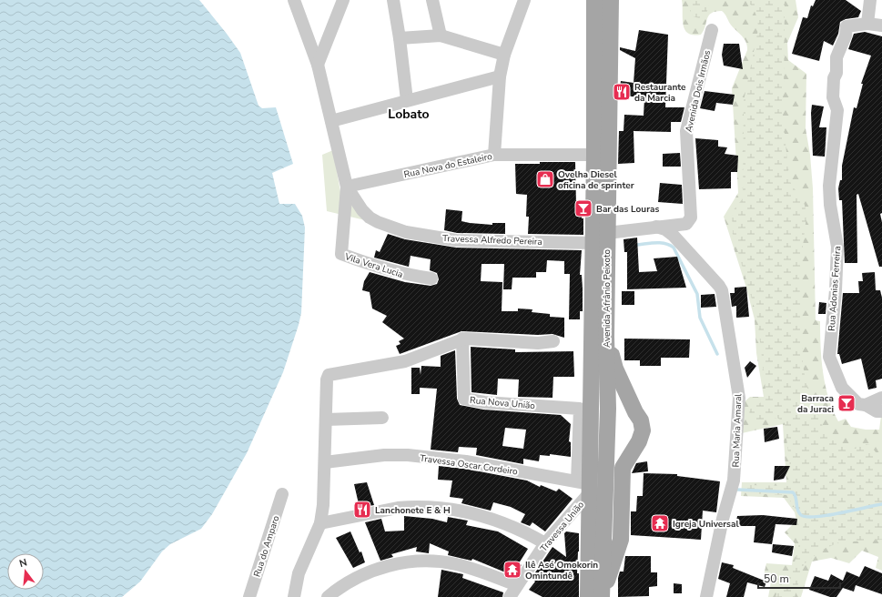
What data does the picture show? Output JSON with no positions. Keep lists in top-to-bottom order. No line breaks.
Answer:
{"streets":{"main road":["Avenida Afrânio Peixoto"],"street":["Avenida Dois Irmãos","Rua Nova do Estaleiro","Travessa Alfredo Pereira","Vila Vera Lucia","Rua Adonias Ferreira","Rua Nova União","Rua Maria Amaral","Travessa Oscar Cordeiro","Travessa União","Rua do Amparo"]},"crossings":[["Avenida Dois Irmãos","Avenida Afrânio Peixoto"],["Avenida Dois Irmãos","Rua Maria Amaral"],["Rua Nova do Estaleiro","Travessa Alfredo Pereira"],["Rua Nova do Estaleiro","Vila Vera Lucia"],["Rua Nova do Estaleiro","Avenida Afrânio Peixoto"],["Travessa Alfredo Pereira","Vila Vera Lucia"],["Travessa Alfredo Pereira","Avenida Afrânio Peixoto"],["Avenida Afrânio Peixoto","Rua Nova União"],["Avenida Afrânio Peixoto","Travessa Oscar Cordeiro"],["Avenida Afrânio Peixoto","Travessa União"],["Travessa Oscar Cordeiro","Travessa União"]],"districts":["Lobato"],"places":{"restaurant":["Restaurante da Marcia","Lanchonete E & H"],"shop":["Ovelha Diesel oficina de sprinter"],"bar":["Bar das Louras","Barraca da Juraci"],"temple":["Igreja Universal","Ilê Asé Omokorin Omintundê"]},"scale_bar":"50 m","north":"top"}
